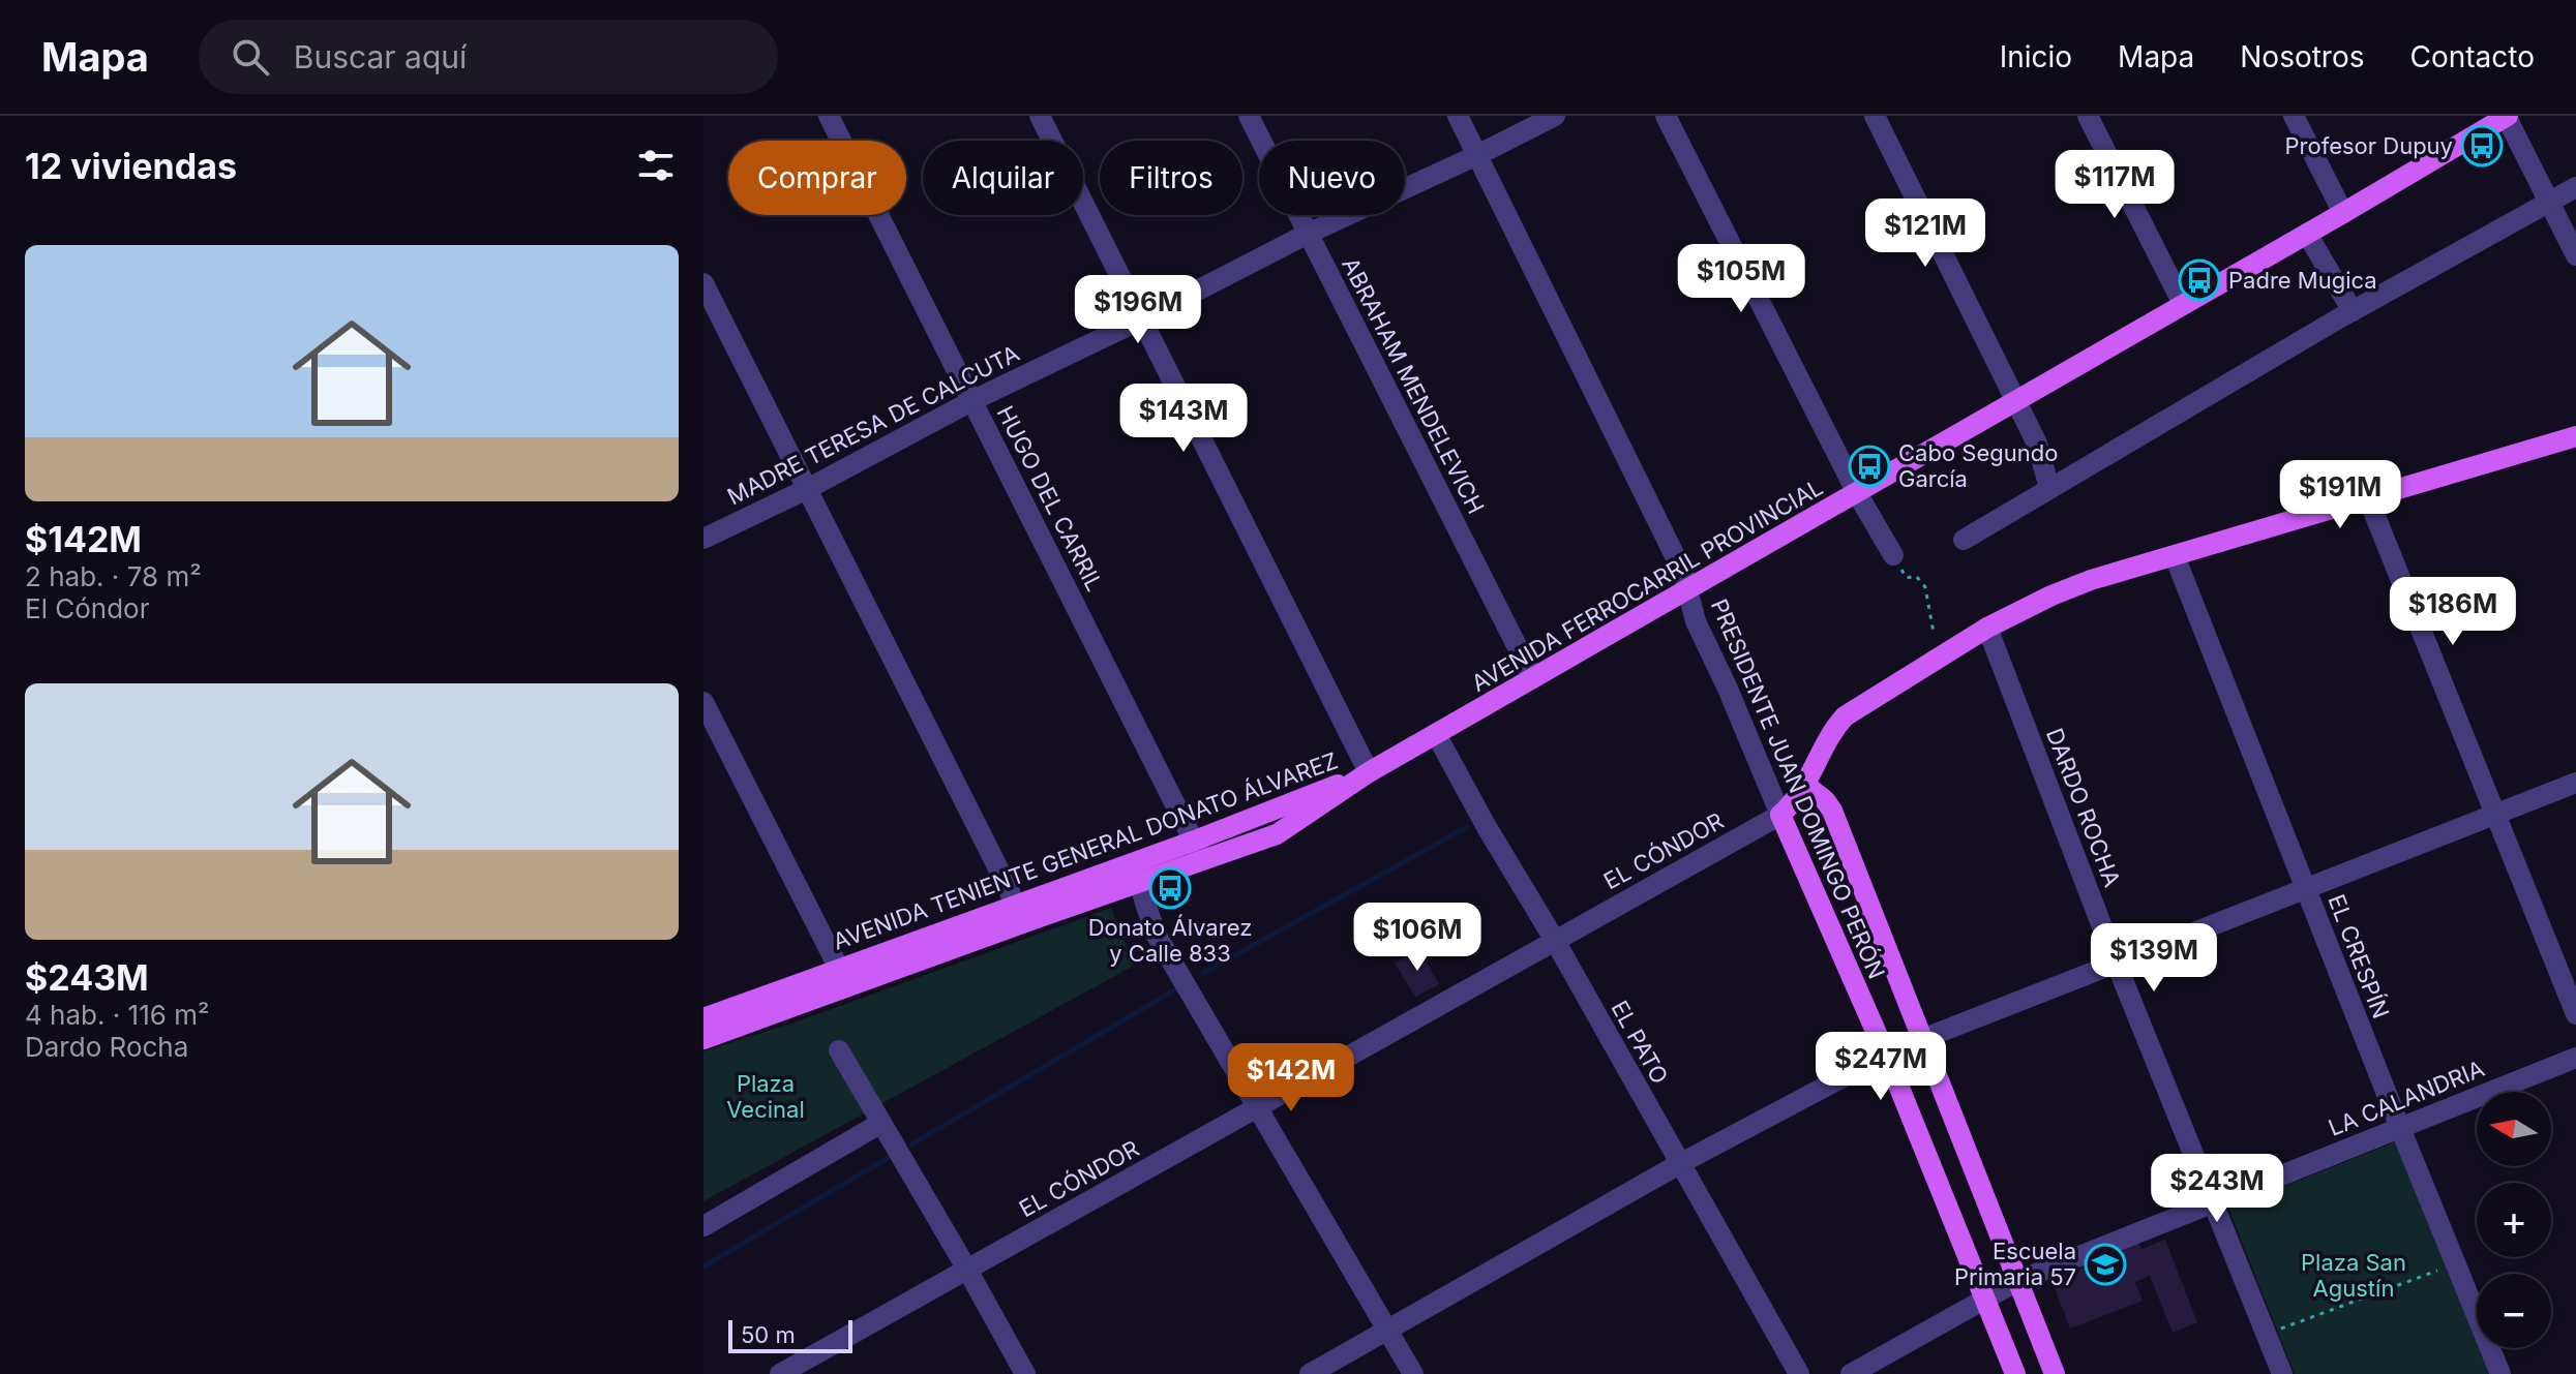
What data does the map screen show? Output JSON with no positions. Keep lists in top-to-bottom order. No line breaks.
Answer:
{"streets":{"main road":["AVENIDA FERROCARRIL PROVINCIAL","PRESIDENTE JUAN DOMINGO PERÓN","AVENIDA TENIENTE GENERAL DONATO ÁLVAREZ","EL CÓNDOR"],"street":["ABRAHAM MENDELEVICH","MADRE TERESA DE CALCUTA","HUGO DEL CARRIL","DARDO ROCHA","EL CRESPÍN","EL PATO","LA CALANDRIA"]},"crossings":[["ABRAHAM MENDELEVICH","MADRE TERESA DE CALCUTA"],["ABRAHAM MENDELEVICH","AVENIDA FERROCARRIL PROVINCIAL"],["MADRE TERESA DE CALCUTA","HUGO DEL CARRIL"],["MADRE TERESA DE CALCUTA","PRESIDENTE JUAN DOMINGO PERÓN"],["HUGO DEL CARRIL","AVENIDA TENIENTE GENERAL DONATO ÁLVAREZ"],["AVENIDA FERROCARRIL PROVINCIAL","PRESIDENTE JUAN DOMINGO PERÓN"],["AVENIDA FERROCARRIL PROVINCIAL","AVENIDA TENIENTE GENERAL DONATO ÁLVAREZ"],["AVENIDA FERROCARRIL PROVINCIAL","EL PATO"],["PRESIDENTE JUAN DOMINGO PERÓN","EL CÓNDOR"],["PRESIDENTE JUAN DOMINGO PERÓN","LA CALANDRIA"],["DARDO ROCHA","EL CÓNDOR"],["DARDO ROCHA","LA CALANDRIA"],["EL CÓNDOR","EL CRESPÍN"],["EL CÓNDOR","EL PATO"],["EL CRESPÍN","LA CALANDRIA"]],"parks":["Plaza Vecinal","Plaza San Agustín"],"places":{"bus stop":["Profesor Dupuy","Padre Mugica","Cabo Segundo García","Donato Álvarez y Calle 833"],"school or university":["Escuela Primaria 57"]},"scale_bar":"50 m","north":"left","page":{"header":"Mapa","search":"Buscar aquí","nav":["Inicio","Mapa","Nosotros","Contacto"],"heading":"12 viviendas","chip":["Comprar","Alquilar","Filtros","Nuevo"],"price":["$117M","$121M","$105M","$196M","$143M","$191M","$186M","$106M","$139M","$247M","$142M","$243M"],"list":[{"name":"$142M","note":"2 hab. · 78 m² · El Cóndor"},{"name":"$243M","note":"4 hab. · 116 m² · Dardo Rocha"}],"map_buttons":["+","−"],"scale":"50 m"}}
